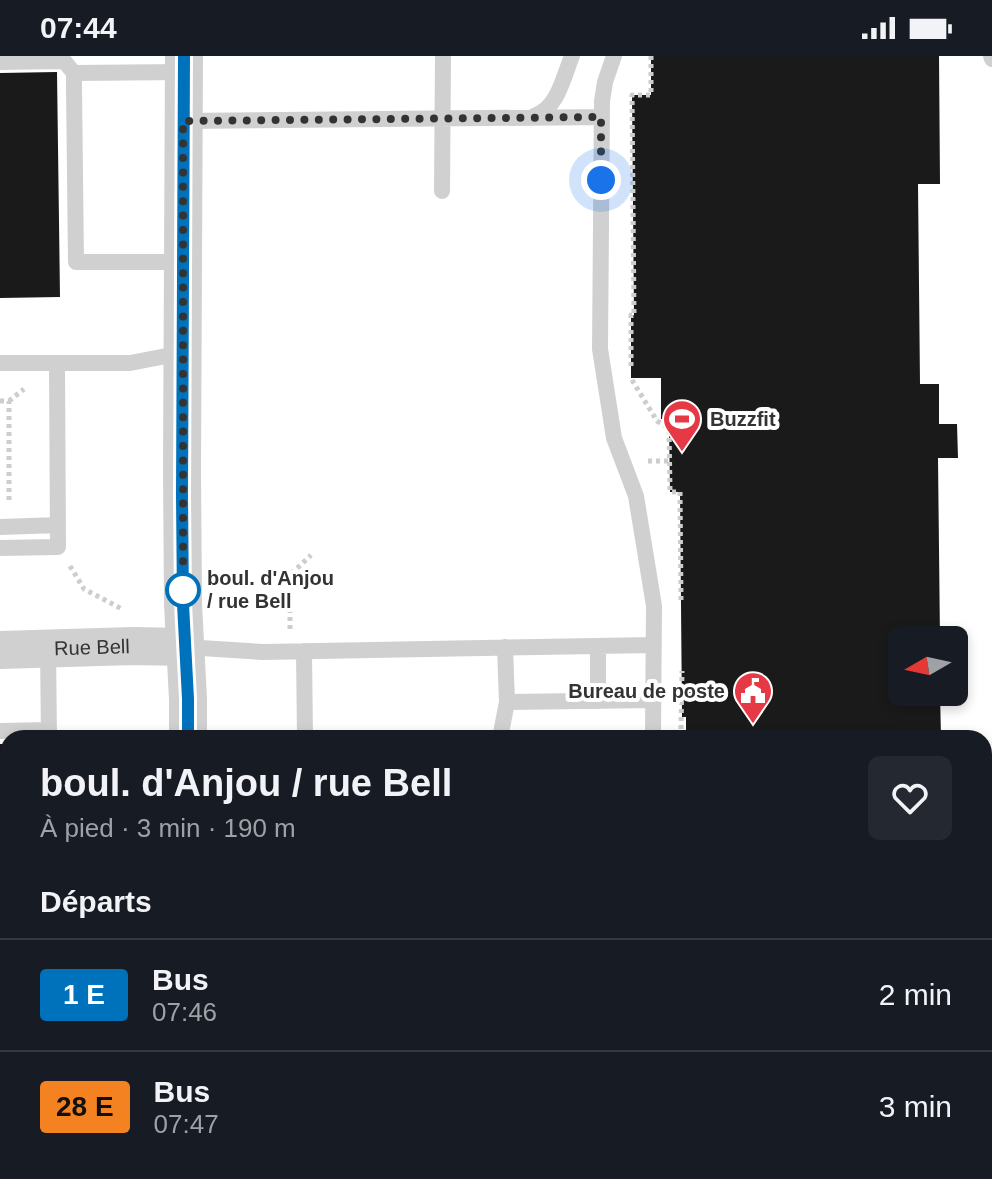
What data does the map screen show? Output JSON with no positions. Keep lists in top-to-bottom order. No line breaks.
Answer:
{"streets":{"street":["Rue Bell"]},"places":{"sports":["Buzzfit"],"other":["boul. d'Anjou / rue Bell"],"public building":["Bureau de poste"]},"north":"left","page":{"status":"07:44","heading":[["boul. d'Anjou / rue Bell","À pied · 3 min · 190 m"],"Départs"],"list":[{"mark":"1 E","name":"Bus","note":"07:46","value":"2 min"},{"mark":"28 E","name":"Bus","note":"07:47","value":"3 min"}]}}
